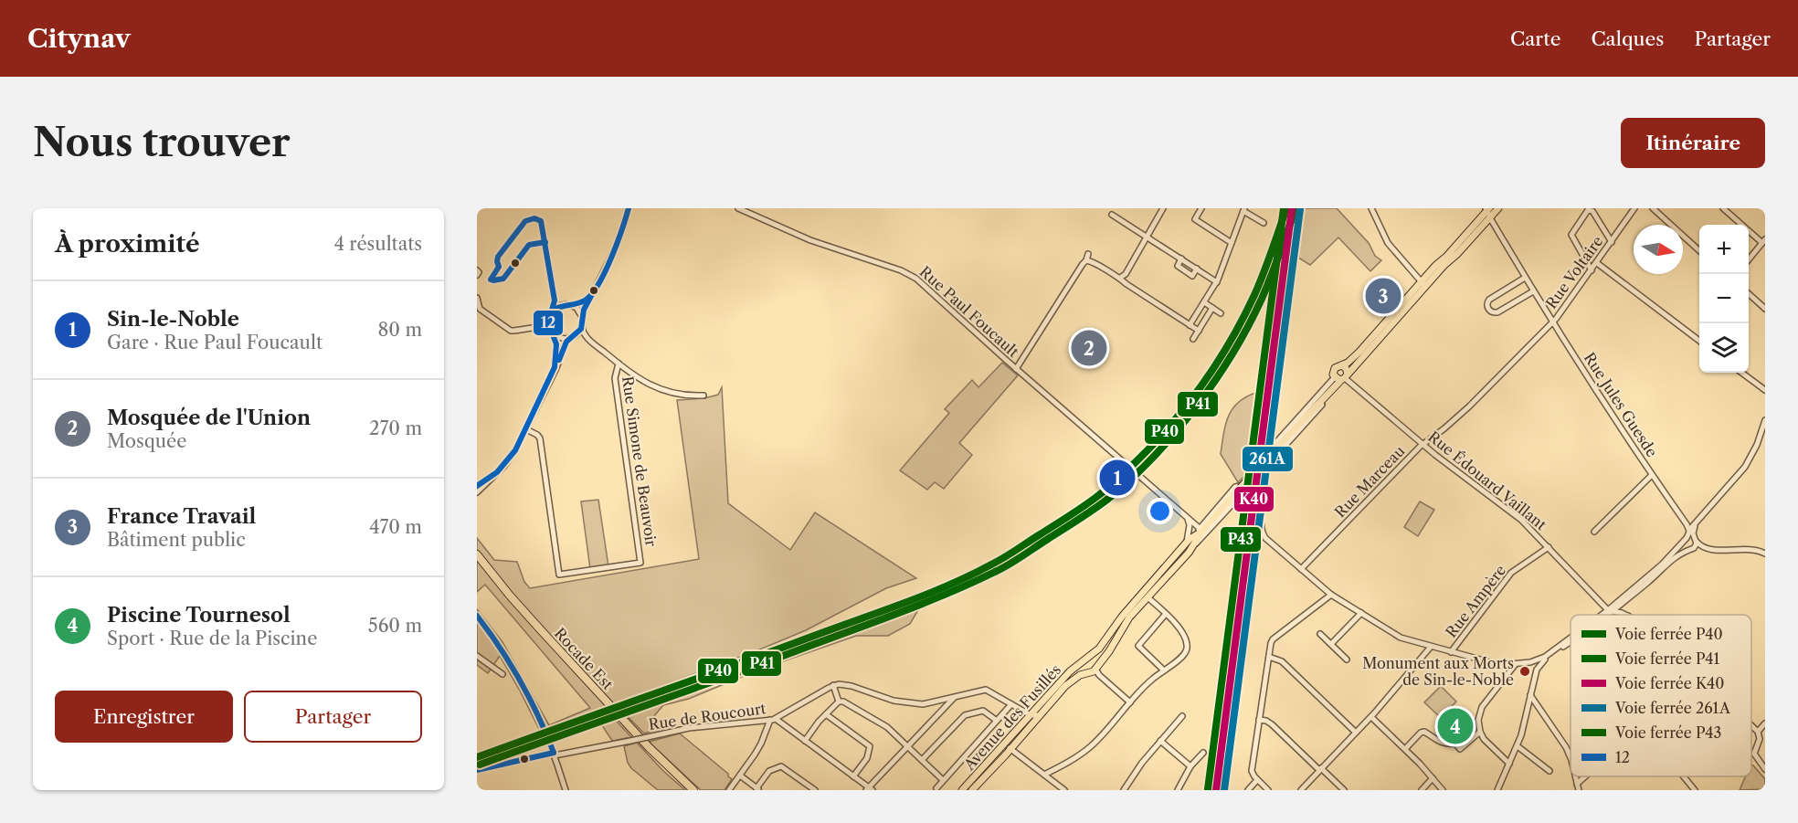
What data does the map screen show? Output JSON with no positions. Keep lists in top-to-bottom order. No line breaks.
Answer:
{"streets":{"highway":["Rocade Est"],"main road":["Rue Édouard Vaillant","Avenue des Fusillés"],"street":["Rue Voltaire","Rue Paul Foucault","Rue Jules Guesde","Rue Simone de Beauvoir","Rue Marceau","Rue Ampère","Rue de Roucourt"]},"crossings":[["Rue Voltaire","Rue Jules Guesde"],["Rue Voltaire","Rue Marceau"],["Rue Paul Foucault","Avenue des Fusillés"],["Rue Jules Guesde","Rue Marceau"],["Rue Édouard Vaillant","Rue Marceau"],["Rue Édouard Vaillant","Rue Ampère"]],"places":["Monument aux Morts de Sin-le-Noble"],"lines":["rail line P40","rail line K40","rail line P43","transit line 12","rail line 261A","rail line P41"],"legend":["Voie ferrée P40","Voie ferrée P41","Voie ferrée K40","Voie ferrée 261A","Voie ferrée P43","12"],"north":"right","page":{"header":"Citynav","nav":["Carte","Calques","Partager"],"buttons":["Itinéraire",["Enregistrer","Partager"]],"title":"Nous trouver","heading":["À proximité","4 résultats"],"map_buttons":["+","−"],"pins":["3","2","1","4"],"list":[{"mark":"1","name":"Sin-le-Noble","note":"Gare · Rue Paul Foucault","value":"80 m"},{"mark":"2","name":"Mosquée de l'Union","note":"Mosquée","value":"270 m"},{"mark":"3","name":"France Travail","note":"Bâtiment public","value":"470 m"},{"mark":"4","name":"Piscine Tournesol","note":"Sport · Rue de la Piscine","value":"560 m"}]}}
